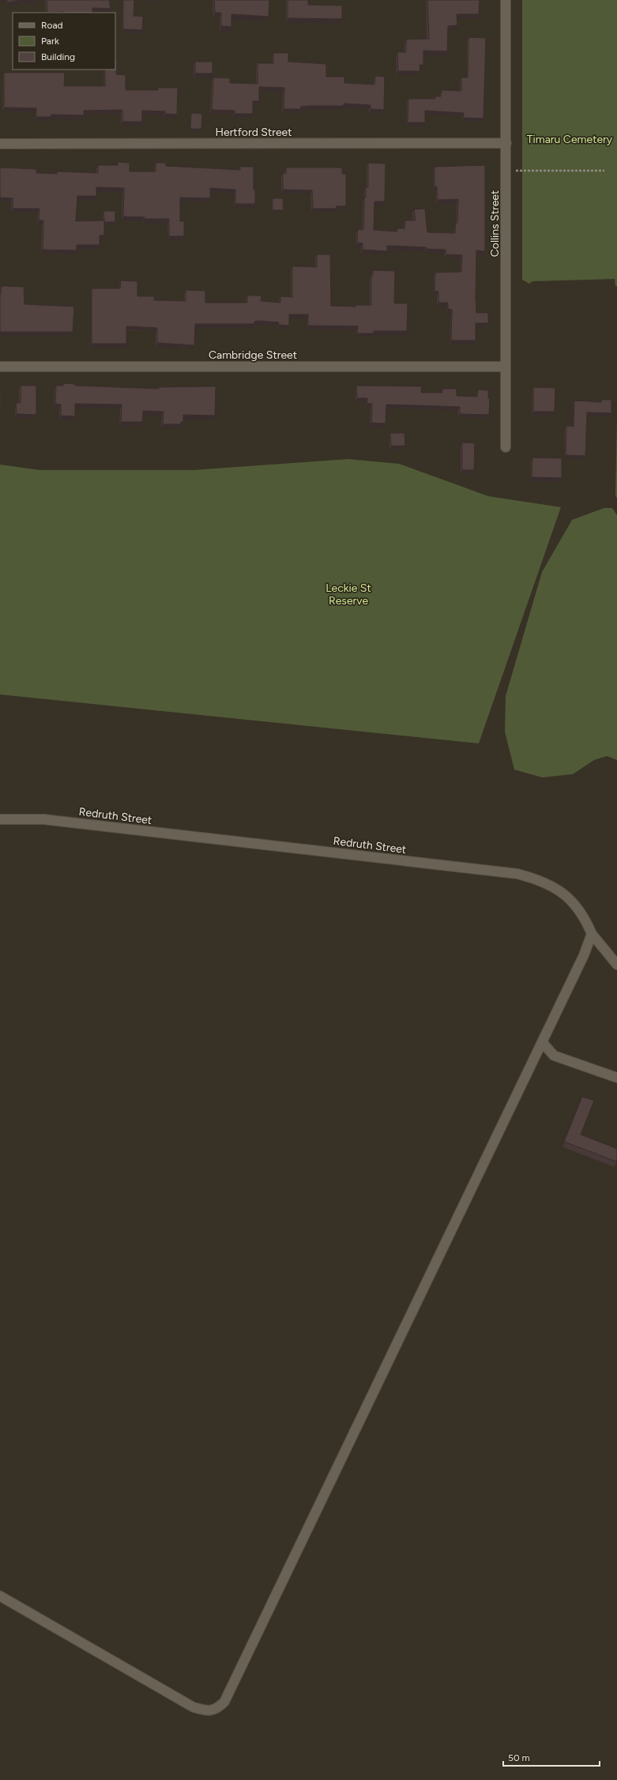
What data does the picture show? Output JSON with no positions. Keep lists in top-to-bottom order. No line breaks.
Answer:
{"streets":{"street":["Hertford Street","Collins Street","Cambridge Street","Redruth Street"]},"crossings":[["Hertford Street","Collins Street"],["Collins Street","Cambridge Street"]],"parks":["Timaru Cemetery","Leckie St Reserve"],"legend":["Road","Park","Building"],"scale_bar":"50 m"}
